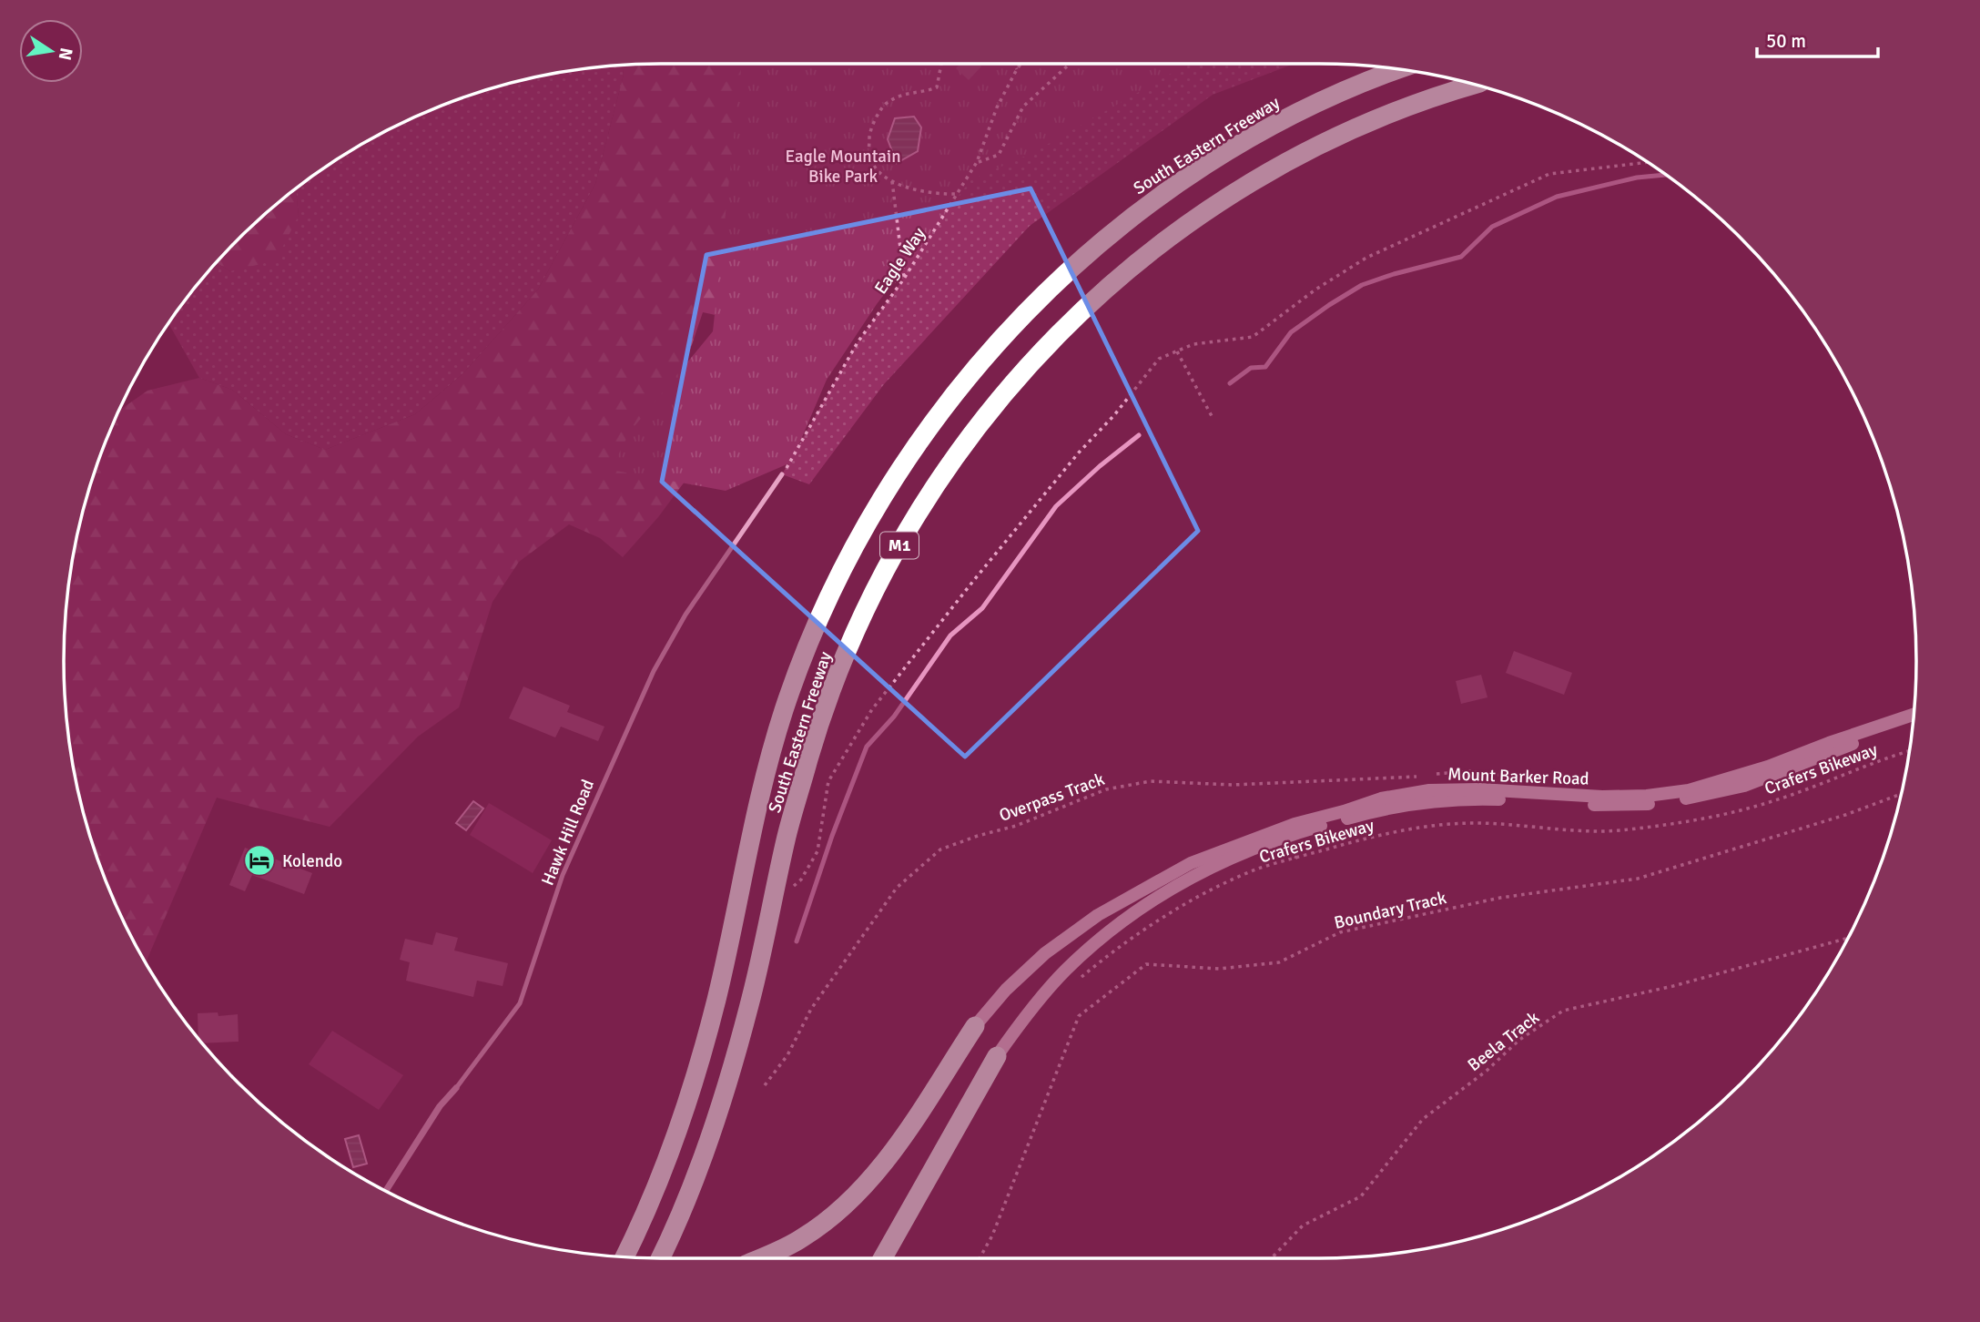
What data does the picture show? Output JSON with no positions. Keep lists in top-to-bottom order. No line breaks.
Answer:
{"streets":{"highway":["South Eastern Freeway","M1"],"main road":["Mount Barker Road"],"street":["Hawk Hill Road"],"path":["Eagle Way","Crafers Bikeway","Overpass Track","Boundary Track","Beela Track"]},"crossings":[["Eagle Way","Hawk Hill Road"]],"parks":["Eagle Mountain Bike Park"],"places":{"hotel":["Kolendo"]},"scale_bar":"50 m","north":"right"}
